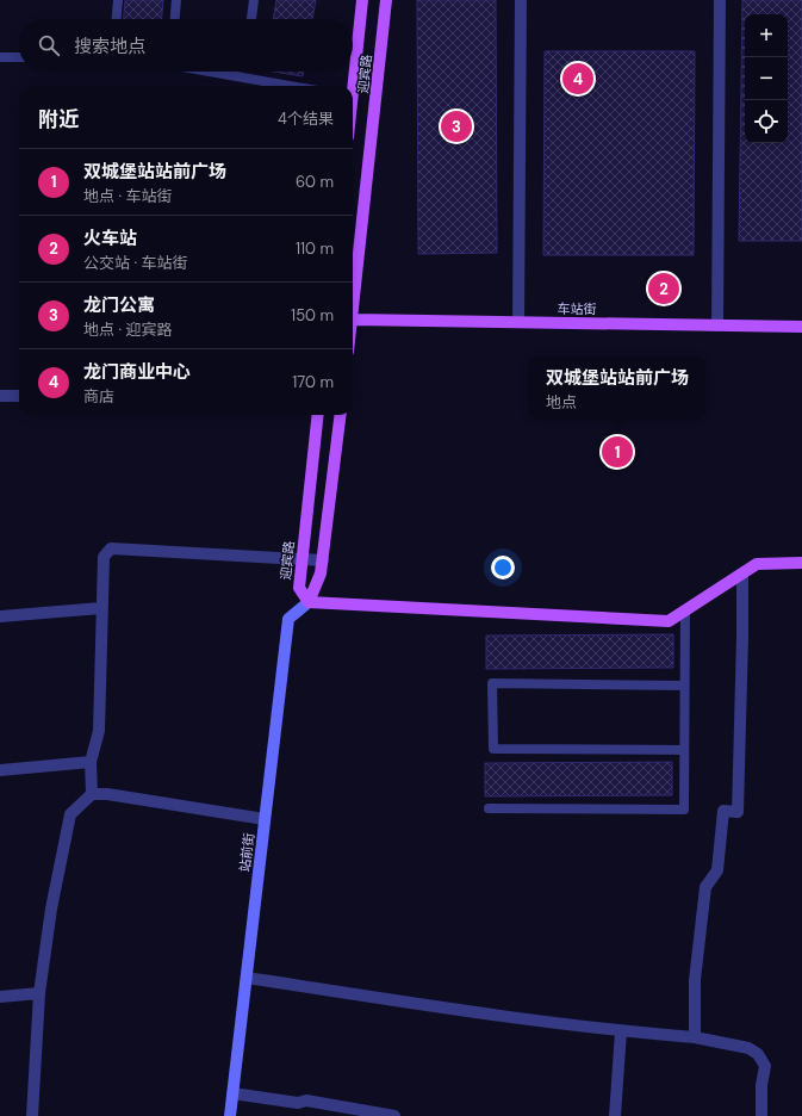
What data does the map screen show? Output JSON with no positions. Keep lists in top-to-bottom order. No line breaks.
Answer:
{"streets":{"main road":["迎宾路","车站街"],"street":["站前街"]},"crossings":[["迎宾路","车站街"],["迎宾路","站前街"]],"page":{"map_buttons":["+","−"],"search":"搜索地点","pins":["4","3","2","1"],"heading":["附近","4个结果"],"list":[{"mark":"1","name":"双城堡站站前广场","note":"地点 · 车站街","value":"60 m"},{"mark":"2","name":"火车站","note":"公交站 · 车站街","value":"110 m"},{"mark":"3","name":"龙门公寓","note":"地点 · 迎宾路","value":"150 m"},{"mark":"4","name":"龙门商业中心","note":"商店","value":"170 m"}],"popup":["双城堡站站前广场","地点"]}}
